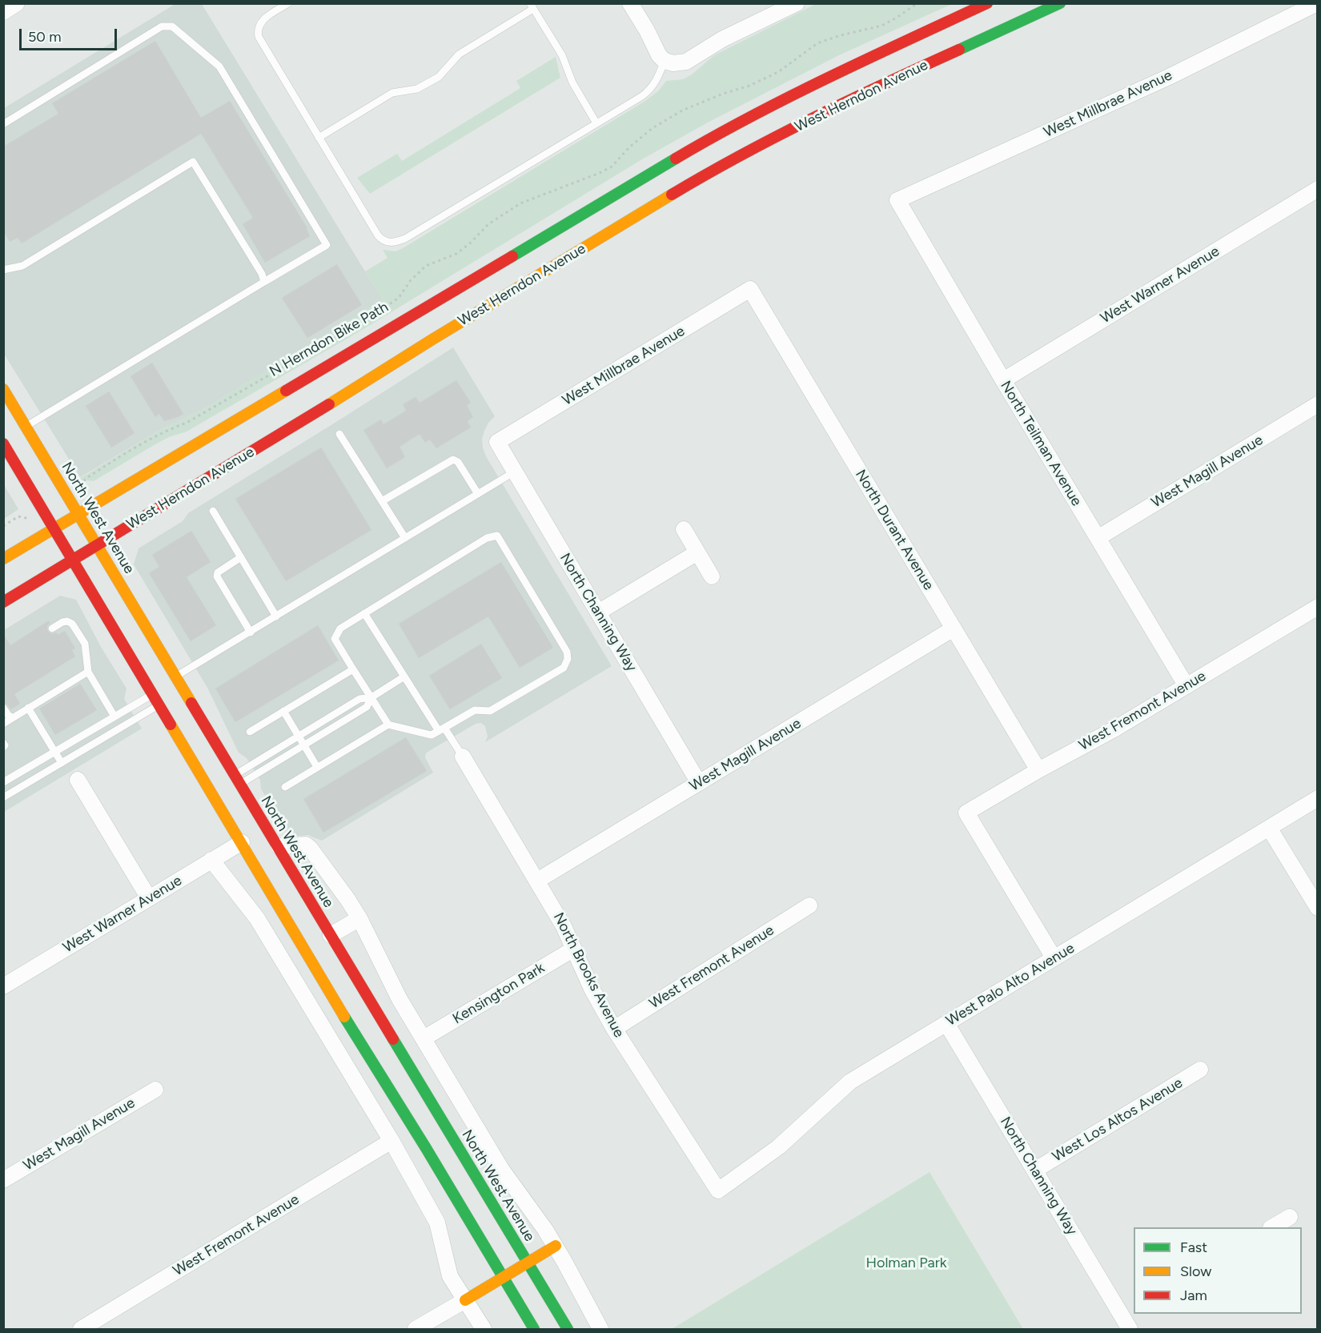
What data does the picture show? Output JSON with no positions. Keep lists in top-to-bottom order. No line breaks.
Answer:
{"streets":{"main road":["West Herndon Avenue","North West Avenue"],"street":["West Millbrae Avenue","West Warner Avenue","North Teilman Avenue","West Magill Avenue","North Durant Avenue","North Channing Way","West Fremont Avenue","North Brooks Avenue","West Palo Alto Avenue","Kensington Park","West Los Altos Avenue"],"path":["N Herndon Bike Path"]},"crossings":[["West Herndon Avenue","North West Avenue"],["West Millbrae Avenue","North Teilman Avenue"],["West Millbrae Avenue","North Durant Avenue"],["West Millbrae Avenue","North Channing Way"],["West Warner Avenue","North Teilman Avenue"],["North Teilman Avenue","West Magill Avenue"],["North Teilman Avenue","West Fremont Avenue"],["West Magill Avenue","North Durant Avenue"],["West Magill Avenue","North Channing Way"],["West Magill Avenue","North Brooks Avenue"],["North Durant Avenue","West Fremont Avenue"],["North Channing Way","West Palo Alto Avenue"],["North Channing Way","West Los Altos Avenue"],["West Fremont Avenue","North Brooks Avenue"],["West Fremont Avenue","West Palo Alto Avenue"],["North Brooks Avenue","West Palo Alto Avenue"],["North Brooks Avenue","Kensington Park"]],"parks":["Holman Park"],"legend":["Fast","Slow","Jam"],"scale_bar":"50 m"}
